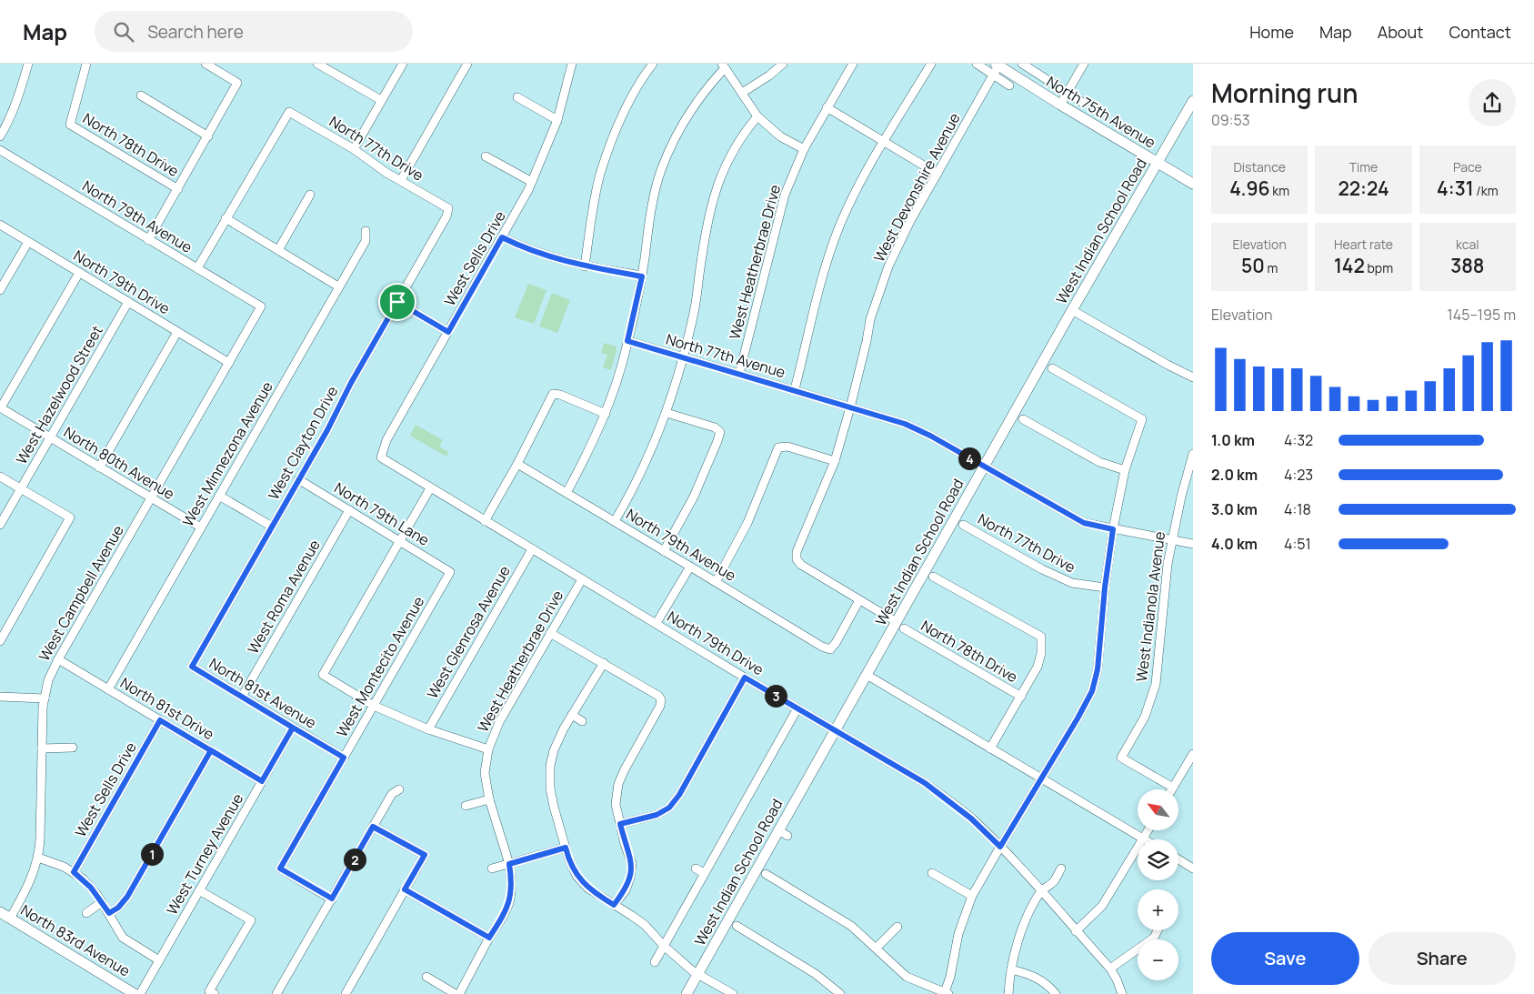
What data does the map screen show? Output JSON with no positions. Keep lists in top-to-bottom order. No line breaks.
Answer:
{"streets":{"main road":["North 75th Avenue","West Indian School Road","North 83rd Avenue"],"street":["North 78th Drive","North 77th Drive","West Devonshire Avenue","North 79th Avenue","West Sells Drive","West Heatherbrae Drive","North 79th Drive","North 77th Avenue","West Hazelwood Street","West Clayton Drive","West Minnezona Avenue","North 80th Avenue","North 79th Lane","West Campbell Avenue","West Roma Avenue","West Indianola Avenue","West Glenrosa Avenue","West Montecito Avenue","North 81st Avenue","North 81st Drive","West Turney Avenue"]},"crossings":[["North 75th Avenue","West Devonshire Avenue"],["North 75th Avenue","West Indian School Road"],["North 78th Drive","West Devonshire Avenue"],["North 78th Drive","North 79th Avenue"],["North 78th Drive","West Indian School Road"],["North 77th Drive","West Clayton Drive"],["West Devonshire Avenue","North 77th Avenue"],["North 79th Avenue","West Campbell Avenue"],["West Indian School Road","North 79th Drive"],["West Indian School Road","North 77th Avenue"],["West Sells Drive","North 79th Drive"],["West Sells Drive","North 81st Drive"],["West Heatherbrae Drive","North 79th Drive"],["West Heatherbrae Drive","North 77th Avenue"],["North 79th Drive","West Hazelwood Street"],["North 79th Drive","West Campbell Avenue"],["North 79th Drive","West Glenrosa Avenue"],["North 77th Avenue","West Indianola Avenue"],["West Hazelwood Street","North 80th Avenue"],["West Clayton Drive","North 79th Lane"],["West Clayton Drive","North 81st Avenue"],["West Minnezona Avenue","North 80th Avenue"],["West Minnezona Avenue","North 81st Drive"],["North 80th Avenue","West Campbell Avenue"],["North 79th Lane","West Roma Avenue"],["North 79th Lane","West Montecito Avenue"],["West Campbell Avenue","North 81st Drive"],["West Campbell Avenue","North 83rd Avenue"],["West Roma Avenue","North 81st Avenue"],["West Montecito Avenue","North 81st Avenue"],["North 81st Avenue","West Turney Avenue"],["North 81st Drive","West Turney Avenue"]],"north":"top left","page":{"header":"Map","search":"Search here","nav":["Home","Map","About","Contact"],"heading":["Morning run","09:53"],"stats":[["Distance","4.96 km"],["Time","22:24"],["Pace","4:31 /km"],["Elevation","50 m"],["Heart rate","142 bpm"],["kcal","388"]],"chart":["Elevation","145–195 m"],"list":[{"name":"1.0 km","note":"4:32"},{"name":"2.0 km","note":"4:23"},{"name":"3.0 km","note":"4:18"},{"name":"4.0 km","note":"4:51"}],"pins":["4","3","1","2"],"map_buttons":["+","−"],"buttons":["Save","Share"]}}
